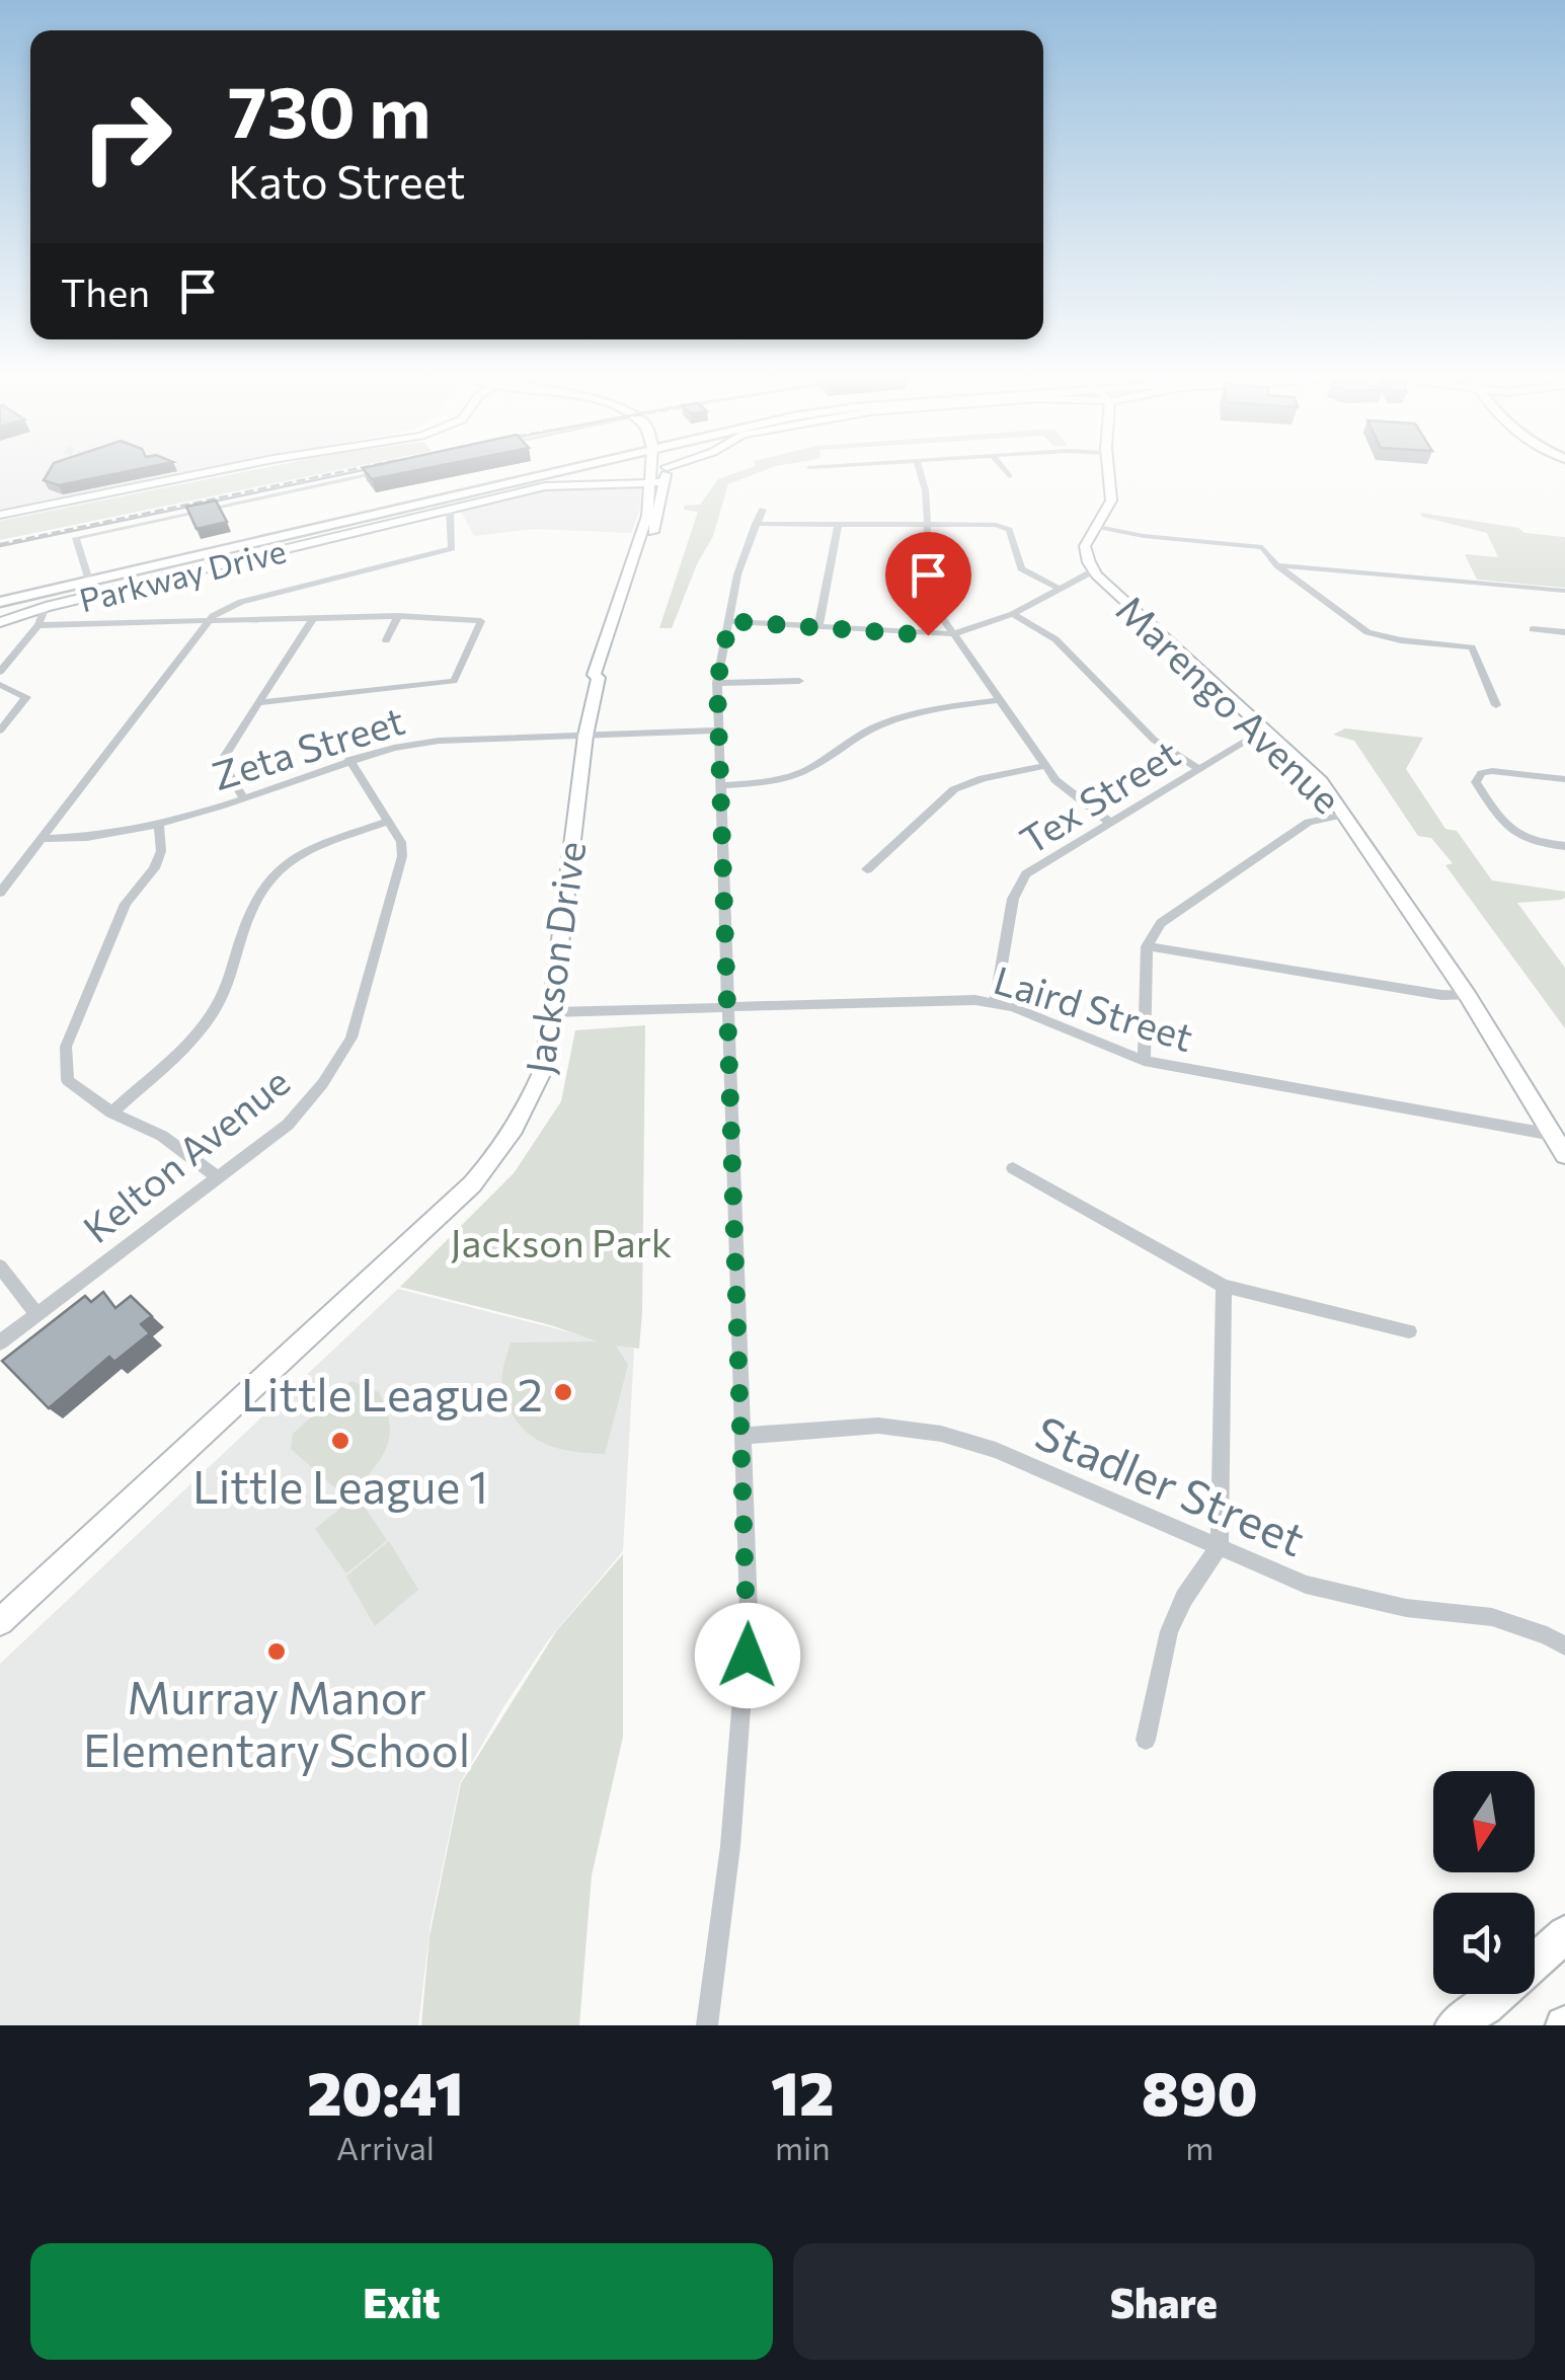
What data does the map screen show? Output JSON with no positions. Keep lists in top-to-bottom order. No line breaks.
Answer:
{"streets":{"street":["Parkway Drive","Marengo Avenue","Zeta Street","Tex Street","Jackson Drive","Laird Street","Kelton Avenue","Stadler Street"]},"crossings":[["Parkway Drive","Jackson Drive"],["Marengo Avenue","Tex Street"],["Marengo Avenue","Laird Street"],["Zeta Street","Jackson Drive"],["Zeta Street","Kelton Avenue"],["Tex Street","Laird Street"],["Jackson Drive","Laird Street"]],"parks":["Jackson Park"],"places":["Little League 2","Little League 1","Murray Manor Elementary School"],"north":"bottom","page":{"turn":["730 m","Kato Street"],"then":"Then","eta":["20:41","Arrival","12","min","890","m"],"buttons":["Exit","Share"]}}
